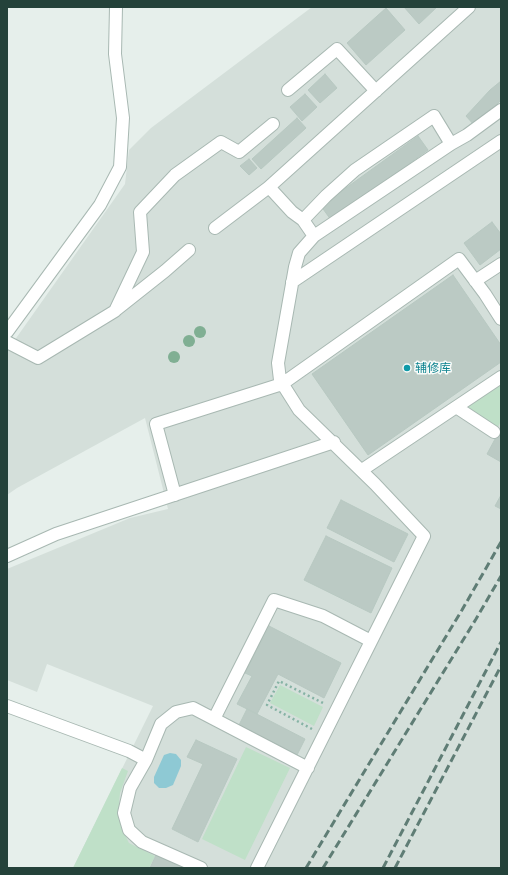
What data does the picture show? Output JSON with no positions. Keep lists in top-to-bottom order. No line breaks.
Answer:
{"places":["辅修库"]}
